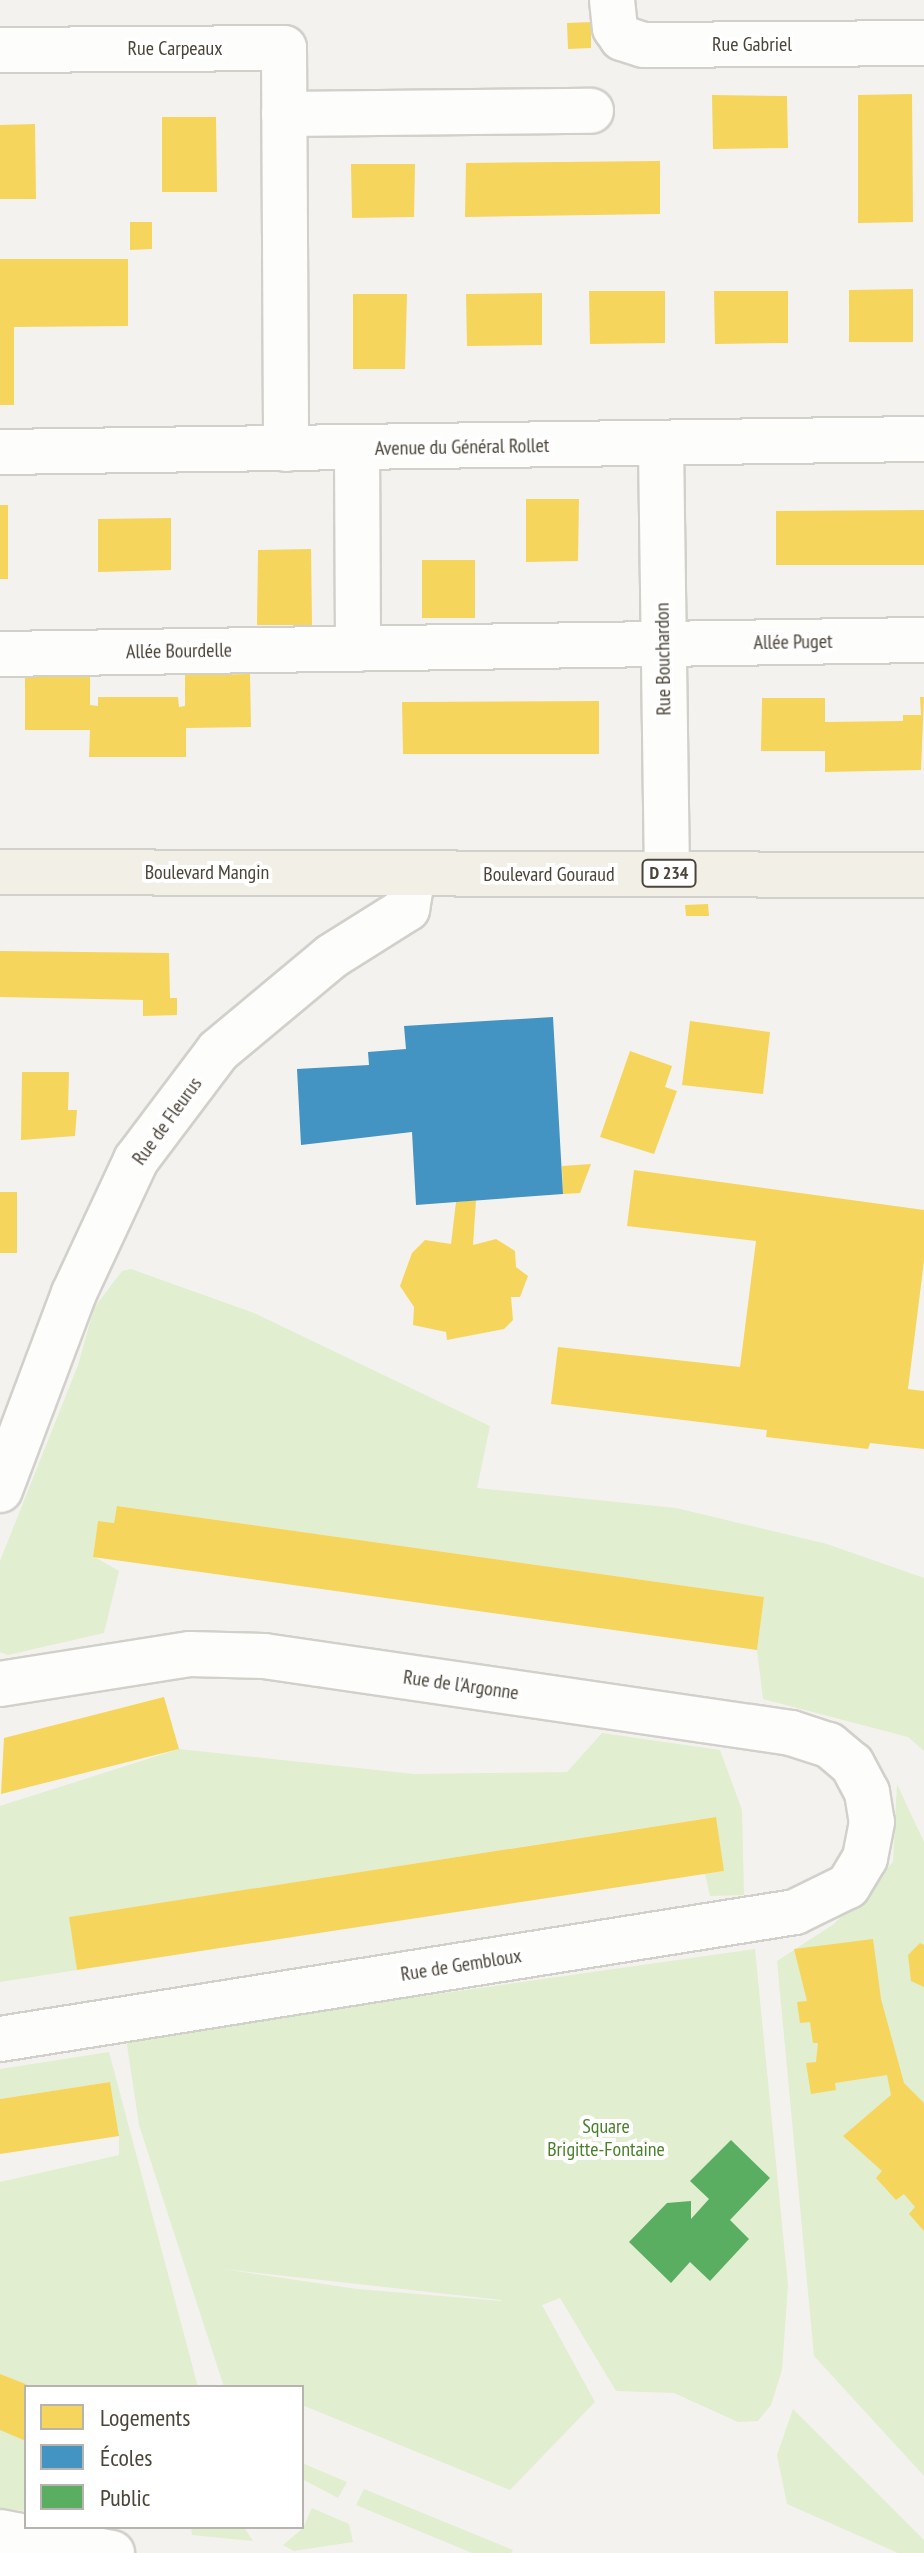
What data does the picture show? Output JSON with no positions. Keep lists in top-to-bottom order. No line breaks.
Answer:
{"streets":{"main road":["Boulevard Mangin","D 234","Boulevard Gouraud"],"street":["Rue Gabriel","Rue Carpeaux","Avenue du Général Rollet","Allée Puget","Allée Bourdelle","Rue Bouchardon","Rue de Fleurus","Rue de l'Argonne","Rue de Gembloux"]},"crossings":[["Rue Carpeaux","Avenue du Général Rollet"],["Avenue du Général Rollet","Rue Bouchardon"],["Allée Puget","Allée Bourdelle"],["Allée Puget","Rue Bouchardon"],["Allée Bourdelle","Rue Bouchardon"],["Rue Bouchardon","Boulevard Gouraud"],["Boulevard Mangin","Boulevard Gouraud"],["Boulevard Mangin","Rue de Fleurus"],["Boulevard Gouraud","Rue de Fleurus"],["Rue de l'Argonne","Rue de Gembloux"]],"parks":["Square Brigitte-Fontaine"],"legend":["Logements","Écoles","Public"]}
